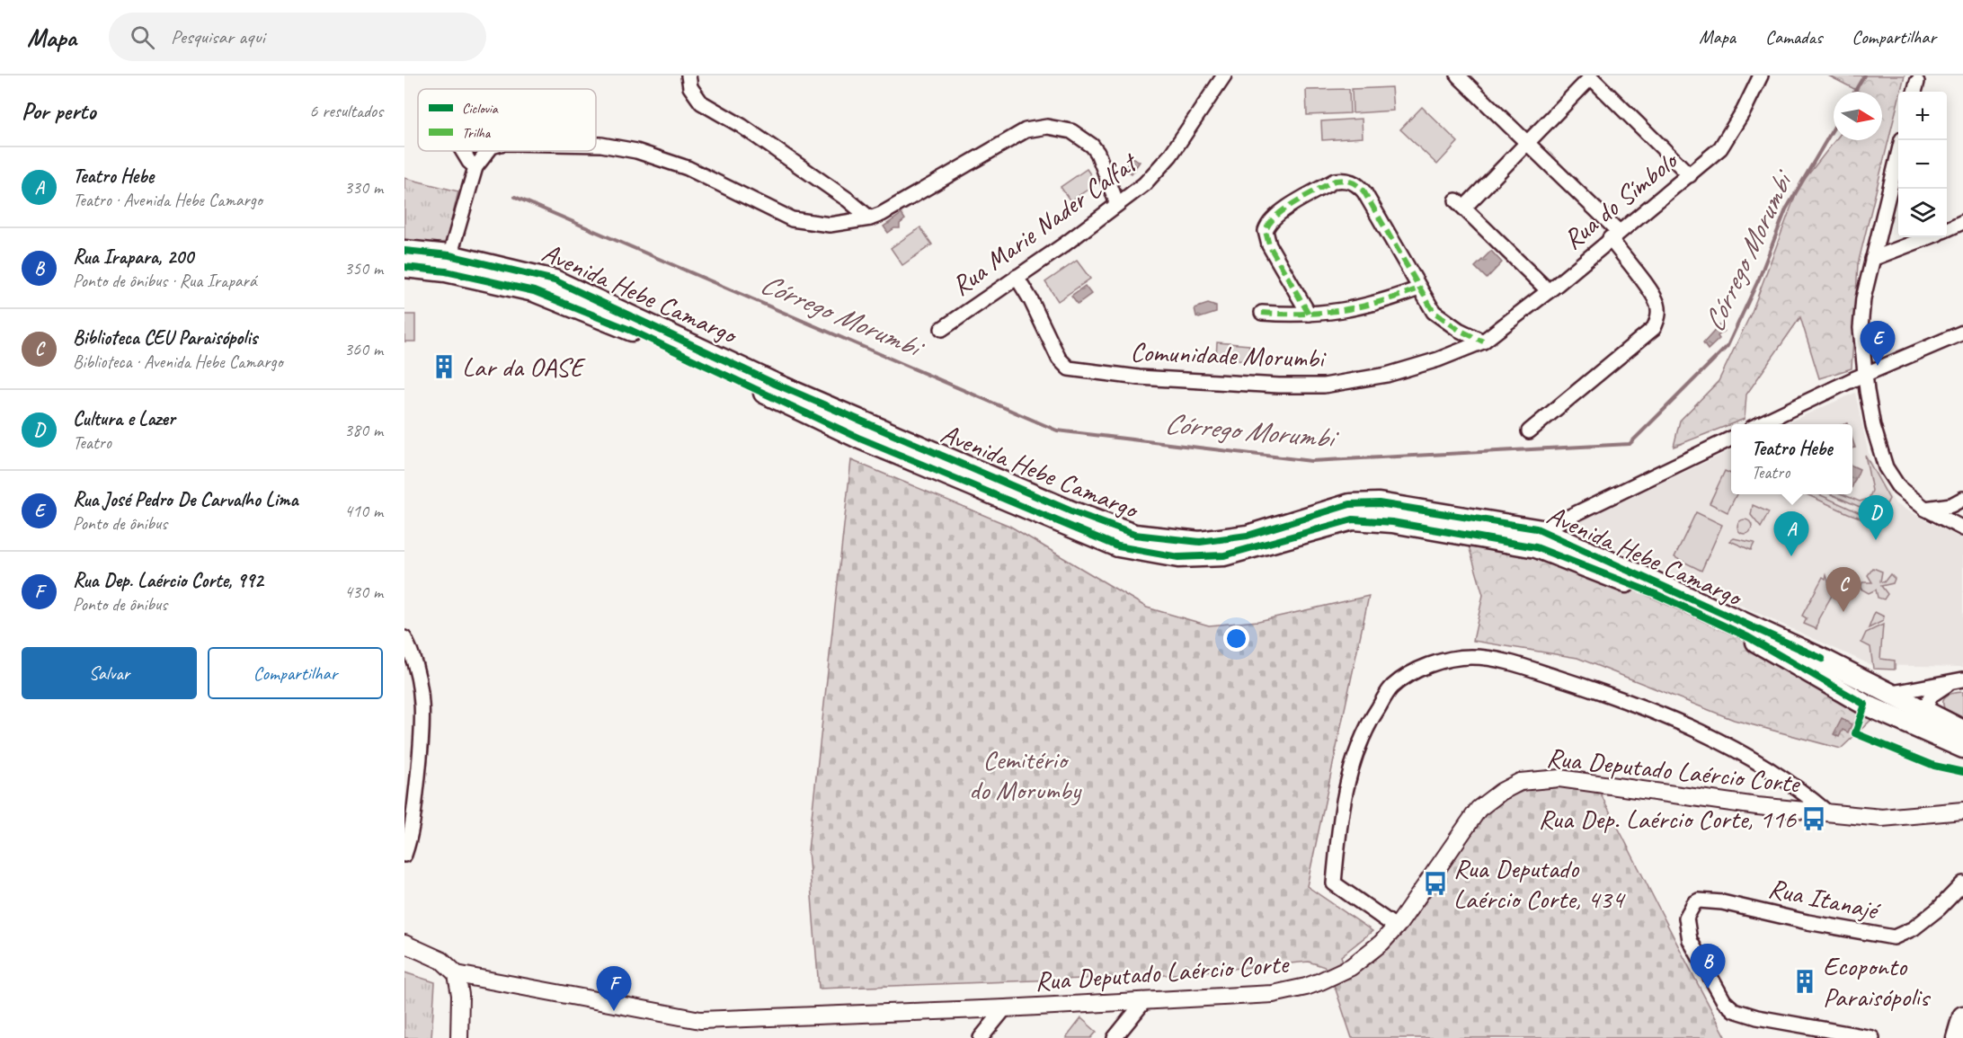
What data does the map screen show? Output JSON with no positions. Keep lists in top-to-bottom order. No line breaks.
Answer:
{"streets":{"main road":["Avenida Hebe Camargo"],"street":["Rua do Símbolo","Rua Marie Nader Calfat","Comunidade Morumbi","Rua Deputado Laércio Corte","Rua Itanajé"]},"crossings":[["Rua do Símbolo","Comunidade Morumbi"],["Rua Marie Nader Calfat","Comunidade Morumbi"]],"water":["Córrego Morumbi"],"parks":["Cemitério do Morumby"],"places":{"building":["Lar da OASE","Ecoponto Paraisópolis"],"bus stop":["Rua Dep. Laércio Corte, 116","Rua Deputado Laércio Corte, 434"]},"legend":["Ciclovia","Trilha"],"north":"right","page":{"header":"Mapa","search":"Pesquisar aqui","nav":["Mapa","Camadas","Compartilhar"],"heading":["Por perto","6 resultados"],"map_buttons":["+","−"],"list":[{"mark":"A","name":"Teatro Hebe","note":"Teatro · Avenida Hebe Camargo","value":"330 m"},{"mark":"B","name":"Rua Irapara, 200","note":"Ponto de ônibus · Rua Irapará","value":"350 m"},{"mark":"C","name":"Biblioteca CEU Paraisópolis","note":"Biblioteca · Avenida Hebe Camargo","value":"360 m"},{"mark":"D","name":"Cultura e Lazer","note":"Teatro","value":"380 m"},{"mark":"E","name":"Rua José Pedro De Carvalho Lima","note":"Ponto de ônibus","value":"410 m"},{"mark":"F","name":"Rua Dep. Laércio Corte, 992","note":"Ponto de ônibus","value":"430 m"}],"pins":["E","D","A","C","B","F"],"popup":["Teatro Hebe","Teatro"],"buttons":["Salvar","Compartilhar"]}}
